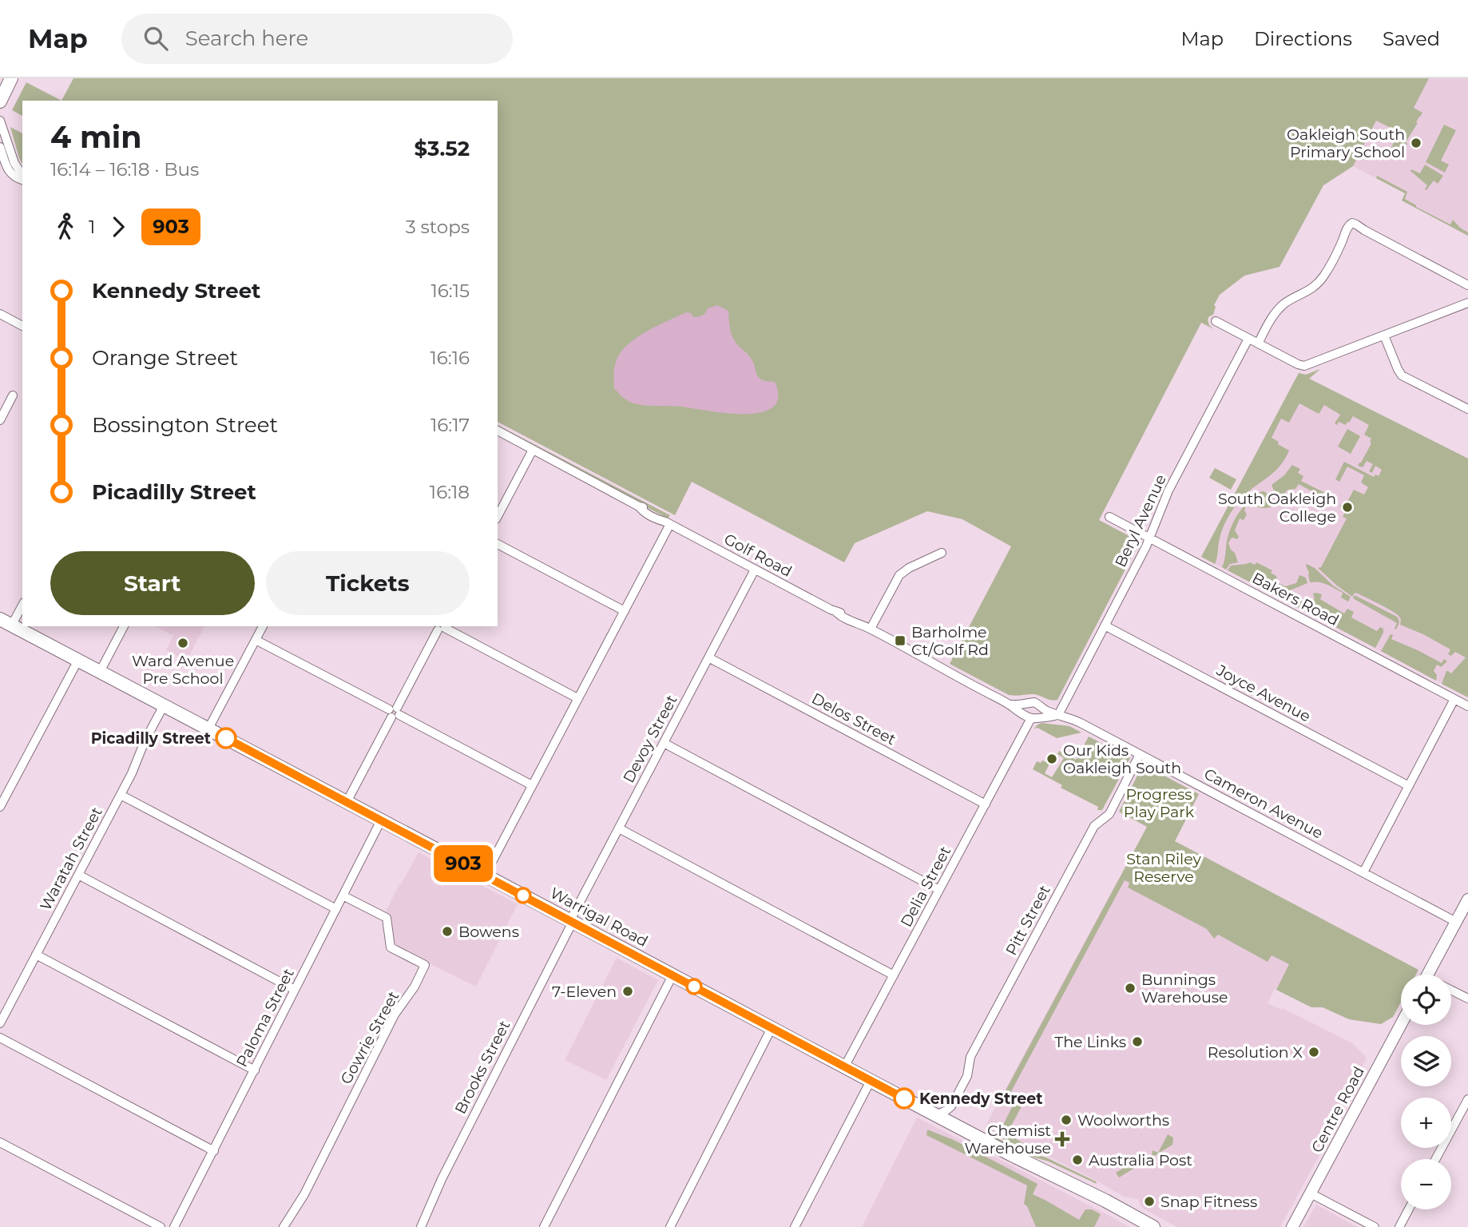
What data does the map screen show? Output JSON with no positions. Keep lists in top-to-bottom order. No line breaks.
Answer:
{"streets":{"highway":["Warrigal Road"],"main road":["Centre Road"],"street":["Beryl Avenue","Golf Road","Bakers Road","Joyce Avenue","Delos Street","Devoy Street","Cameron Avenue","Waratah Street","Delia Street","Pitt Street","Paloma Street","Gowrie Street","Brooks Street"]},"crossings":[["Beryl Avenue","Bakers Road"],["Beryl Avenue","Joyce Avenue"],["Beryl Avenue","Cameron Avenue"],["Golf Road","Devoy Street"],["Golf Road","Cameron Avenue"],["Golf Road","Delia Street"],["Delos Street","Devoy Street"],["Delos Street","Delia Street"],["Devoy Street","Warrigal Road"],["Devoy Street","Brooks Street"],["Cameron Avenue","Delia Street"],["Cameron Avenue","Pitt Street"],["Waratah Street","Warrigal Road"],["Delia Street","Warrigal Road"],["Warrigal Road","Paloma Street"],["Warrigal Road","Brooks Street"],["Paloma Street","Gowrie Street"]],"parks":["Progress Play Park","Stan Riley Reserve"],"places":{"other":["Oakleigh South Primary School","South Oakleigh College","Ward Avenue Pre School","Picadilly Street","Our Kids Oakleigh South","Bowens","Bunnings Warehouse","7-Eleven","The Links","Resolution X","Kennedy Street","Woolworths","Australia Post","Snap Fitness"],"transit":["Barholme Ct/Golf Rd"],"health":["Chemist Warehouse"]},"lines":["bus line 903"],"page":{"header":"Map","search":"Search here","nav":["Map","Directions","Saved"],"on_map":"903","heading":["4 min","16:14 – 16:18 · Bus","$3.52"],"legs":["1","903","3 stops"],"list":[{"name":"Kennedy Street","value":"16:15"},{"name":"Orange Street","value":"16:16"},{"name":"Bossington Street","value":"16:17"},{"name":"Picadilly Street","value":"16:18"}],"buttons":["Start","Tickets"],"map_buttons":["+","−"]}}
